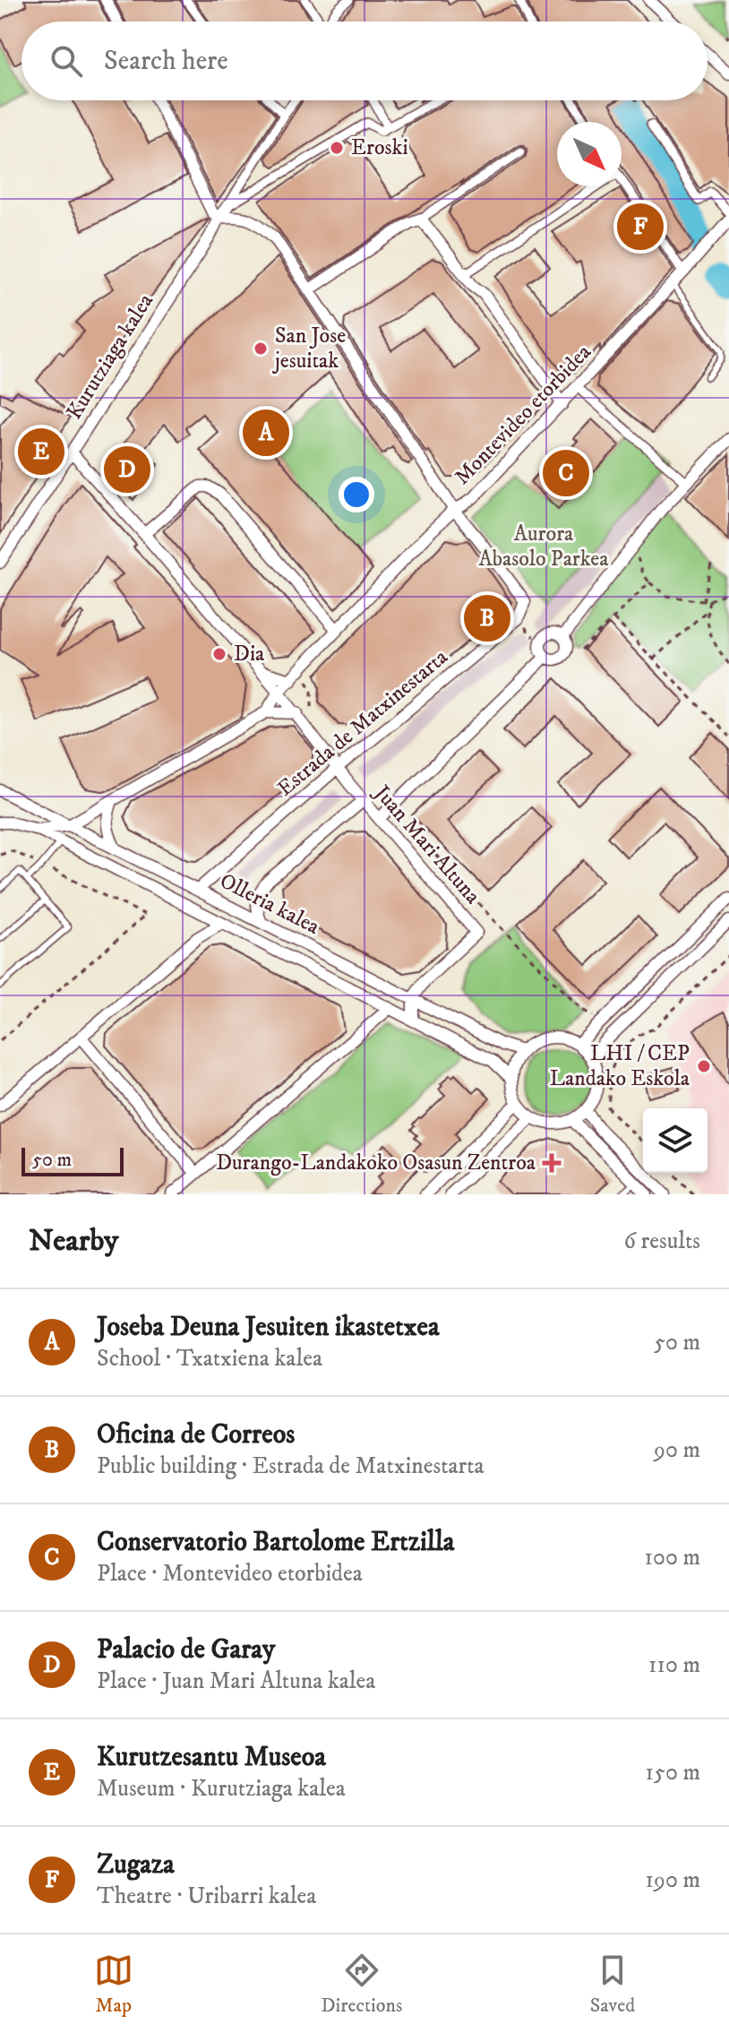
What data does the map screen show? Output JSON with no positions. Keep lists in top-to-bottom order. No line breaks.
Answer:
{"streets":{"street":["Kurutziaga kalea","Montevideo etorbidea","Estrada de Matxinestarta","Juan Mari Altuna","Olleria kalea"]},"crossings":[["Kurutziaga kalea","Juan Mari Altuna"],["Montevideo etorbidea","Estrada de Matxinestarta"],["Montevideo etorbidea","Juan Mari Altuna"],["Estrada de Matxinestarta","Juan Mari Altuna"],["Estrada de Matxinestarta","Olleria kalea"],["Juan Mari Altuna","Olleria kalea"]],"parks":["Aurora Abasolo Parkea"],"places":{"other":["Eroski","San Jose jesuitak","Dia","LHI / CEP Landako Eskola"],"health":["Durango-Landakoko Osasun Zentroa"]},"scale_bar":"50 m","north":"bottom right","page":{"search":"Search here","pins":["F","A","E","D","C","B"],"scale":"50 m","heading":["Nearby","6 results"],"list":[{"mark":"A","name":"Joseba Deuna Jesuiten ikastetxea","note":"School · Txatxiena kalea","value":"50 m"},{"mark":"B","name":"Oficina de Correos","note":"Public building · Estrada de Matxinestarta","value":"90 m"},{"mark":"C","name":"Conservatorio Bartolome Ertzilla","note":"Place · Montevideo etorbidea","value":"100 m"},{"mark":"D","name":"Palacio de Garay","note":"Place · Juan Mari Altuna kalea","value":"110 m"},{"mark":"E","name":"Kurutzesantu Museoa","note":"Museum · Kurutziaga kalea","value":"150 m"},{"mark":"F","name":"Zugaza","note":"Theatre · Uribarri kalea","value":"190 m"}],"nav":["Map","Directions","Saved"]}}
